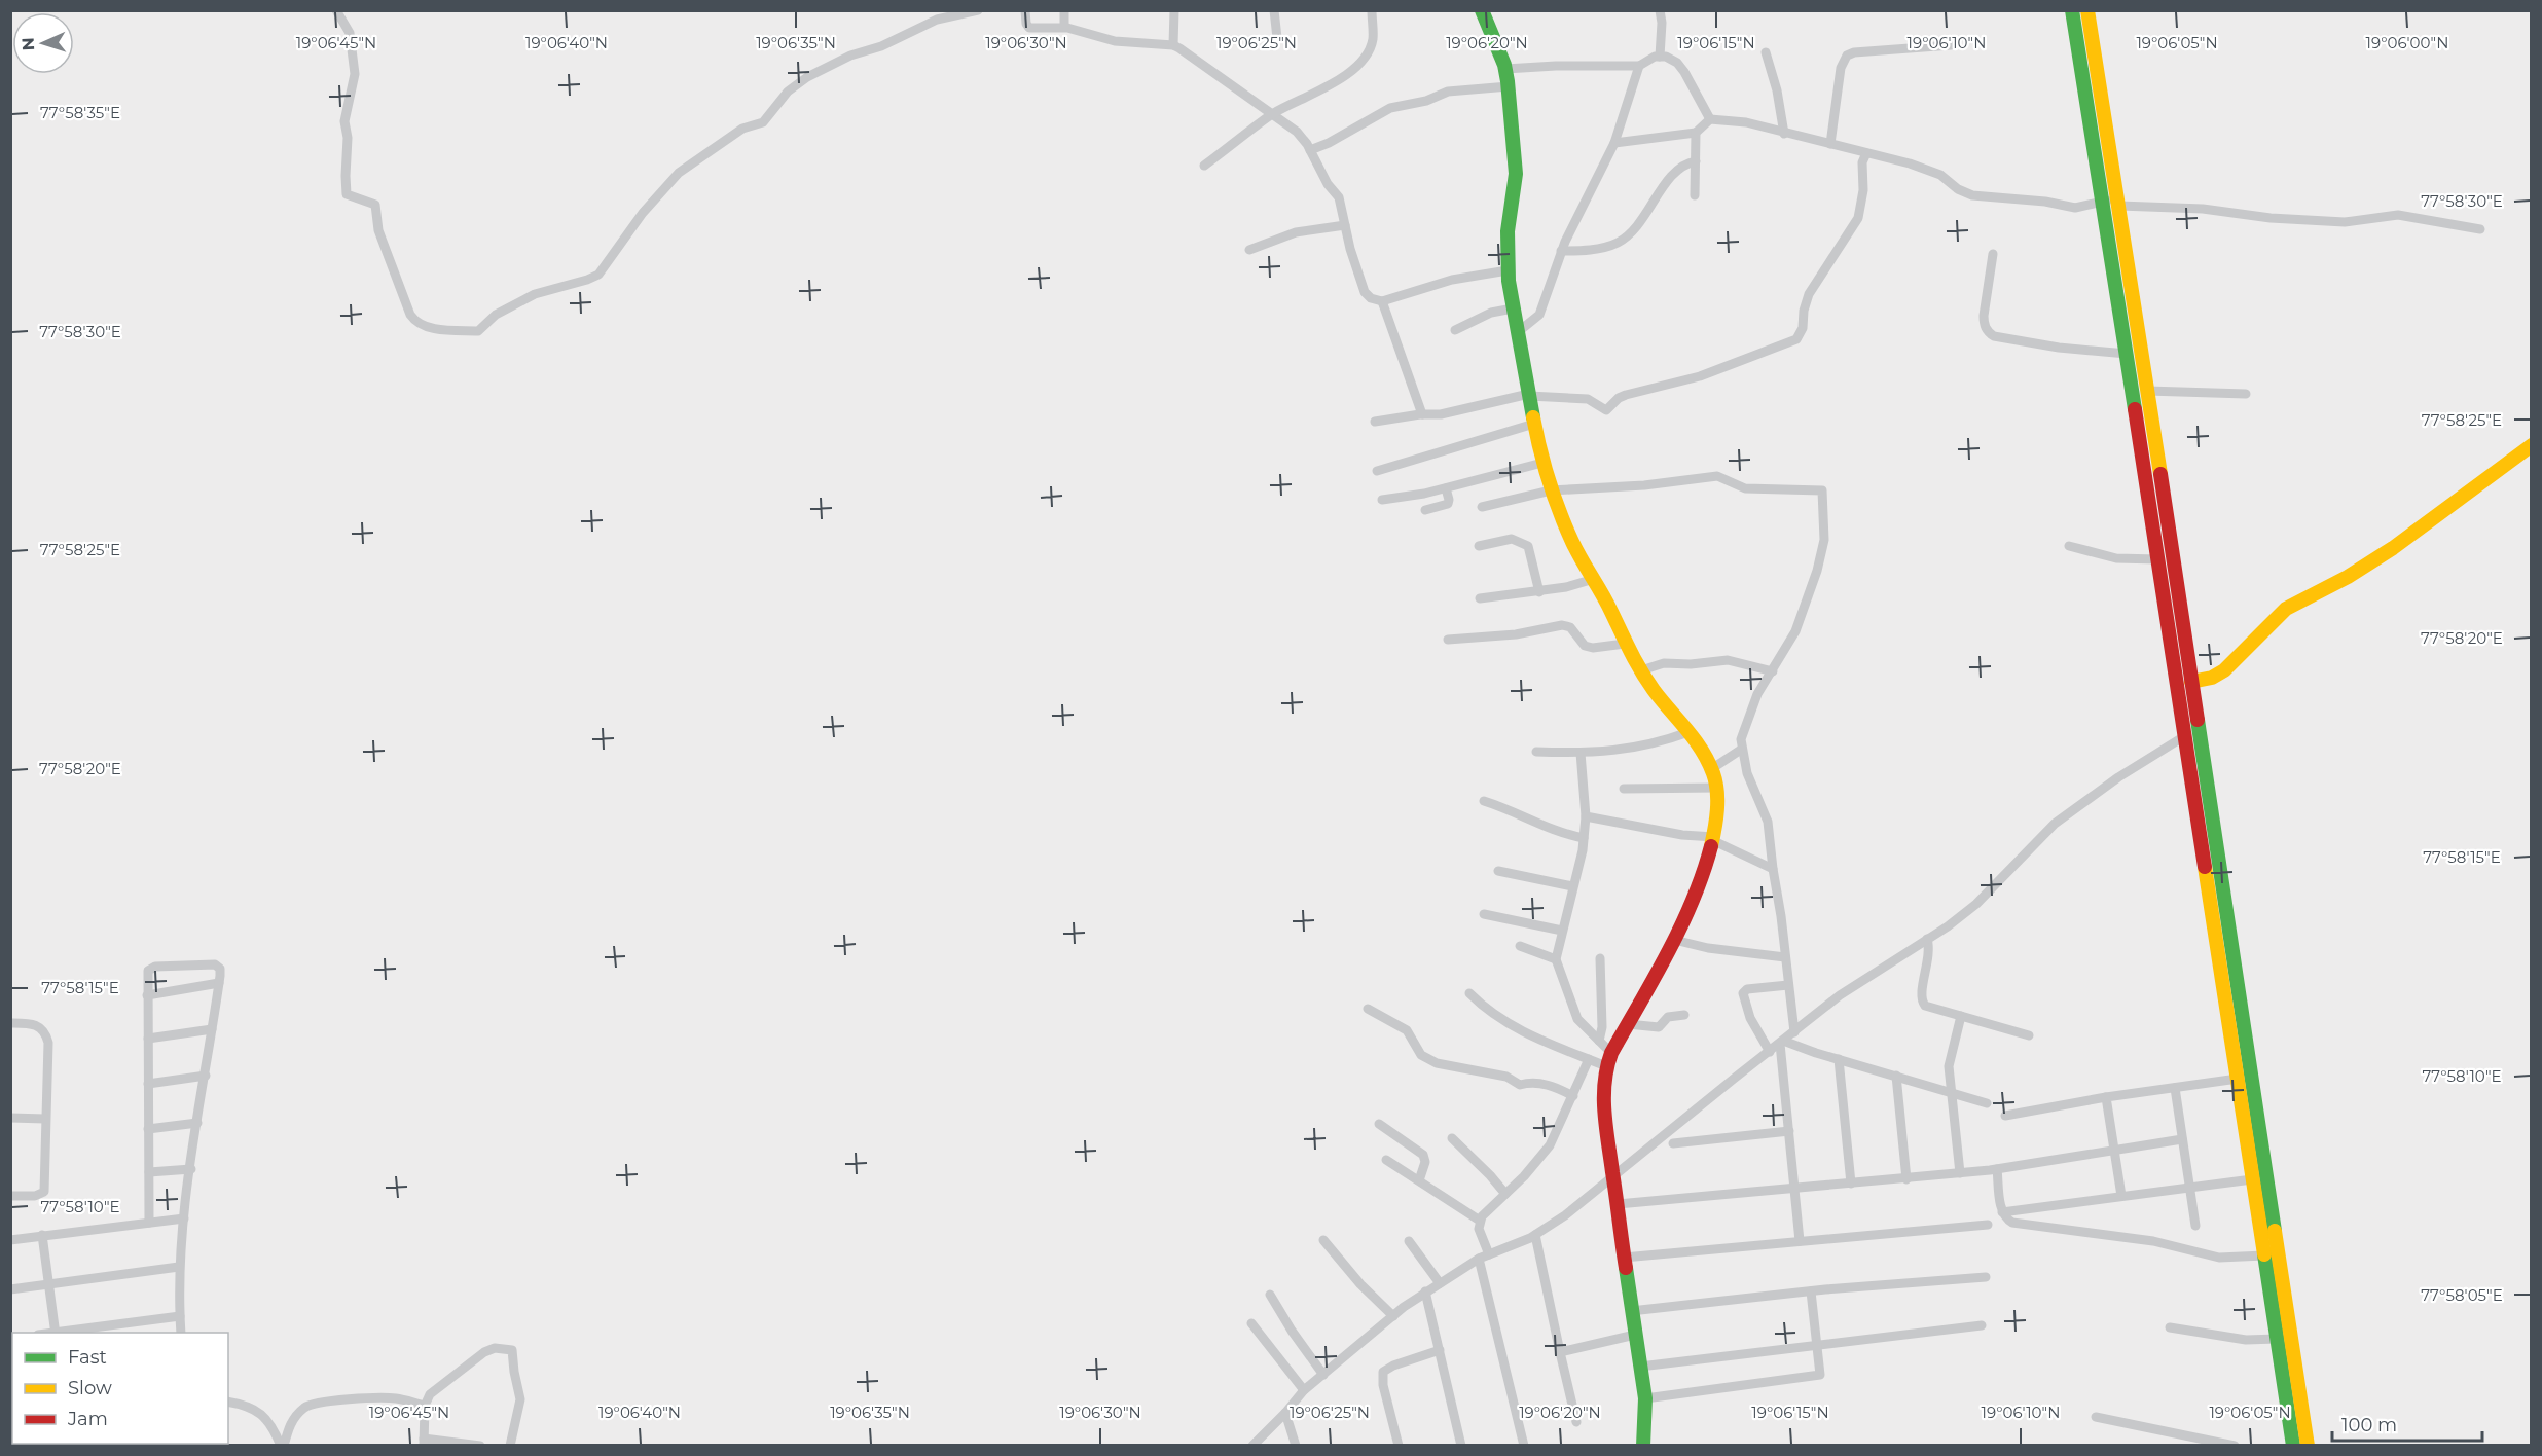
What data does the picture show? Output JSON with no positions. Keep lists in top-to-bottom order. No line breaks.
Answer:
{"legend":["Fast","Slow","Jam"],"scale_bar":"100 m","north":"left","coordinates":["19°06'45\"N","19°06'40\"N","19°06'35\"N","19°06'30\"N","19°06'25\"N","19°06'20\"N","19°06'15\"N","19°06'10\"N","19°06'05\"N","19°06'00\"N","77°58'35\"E","77°58'30\"E","77°58'25\"E","77°58'20\"E","77°58'15\"E","77°58'10\"E","77°58'05\"E"]}
